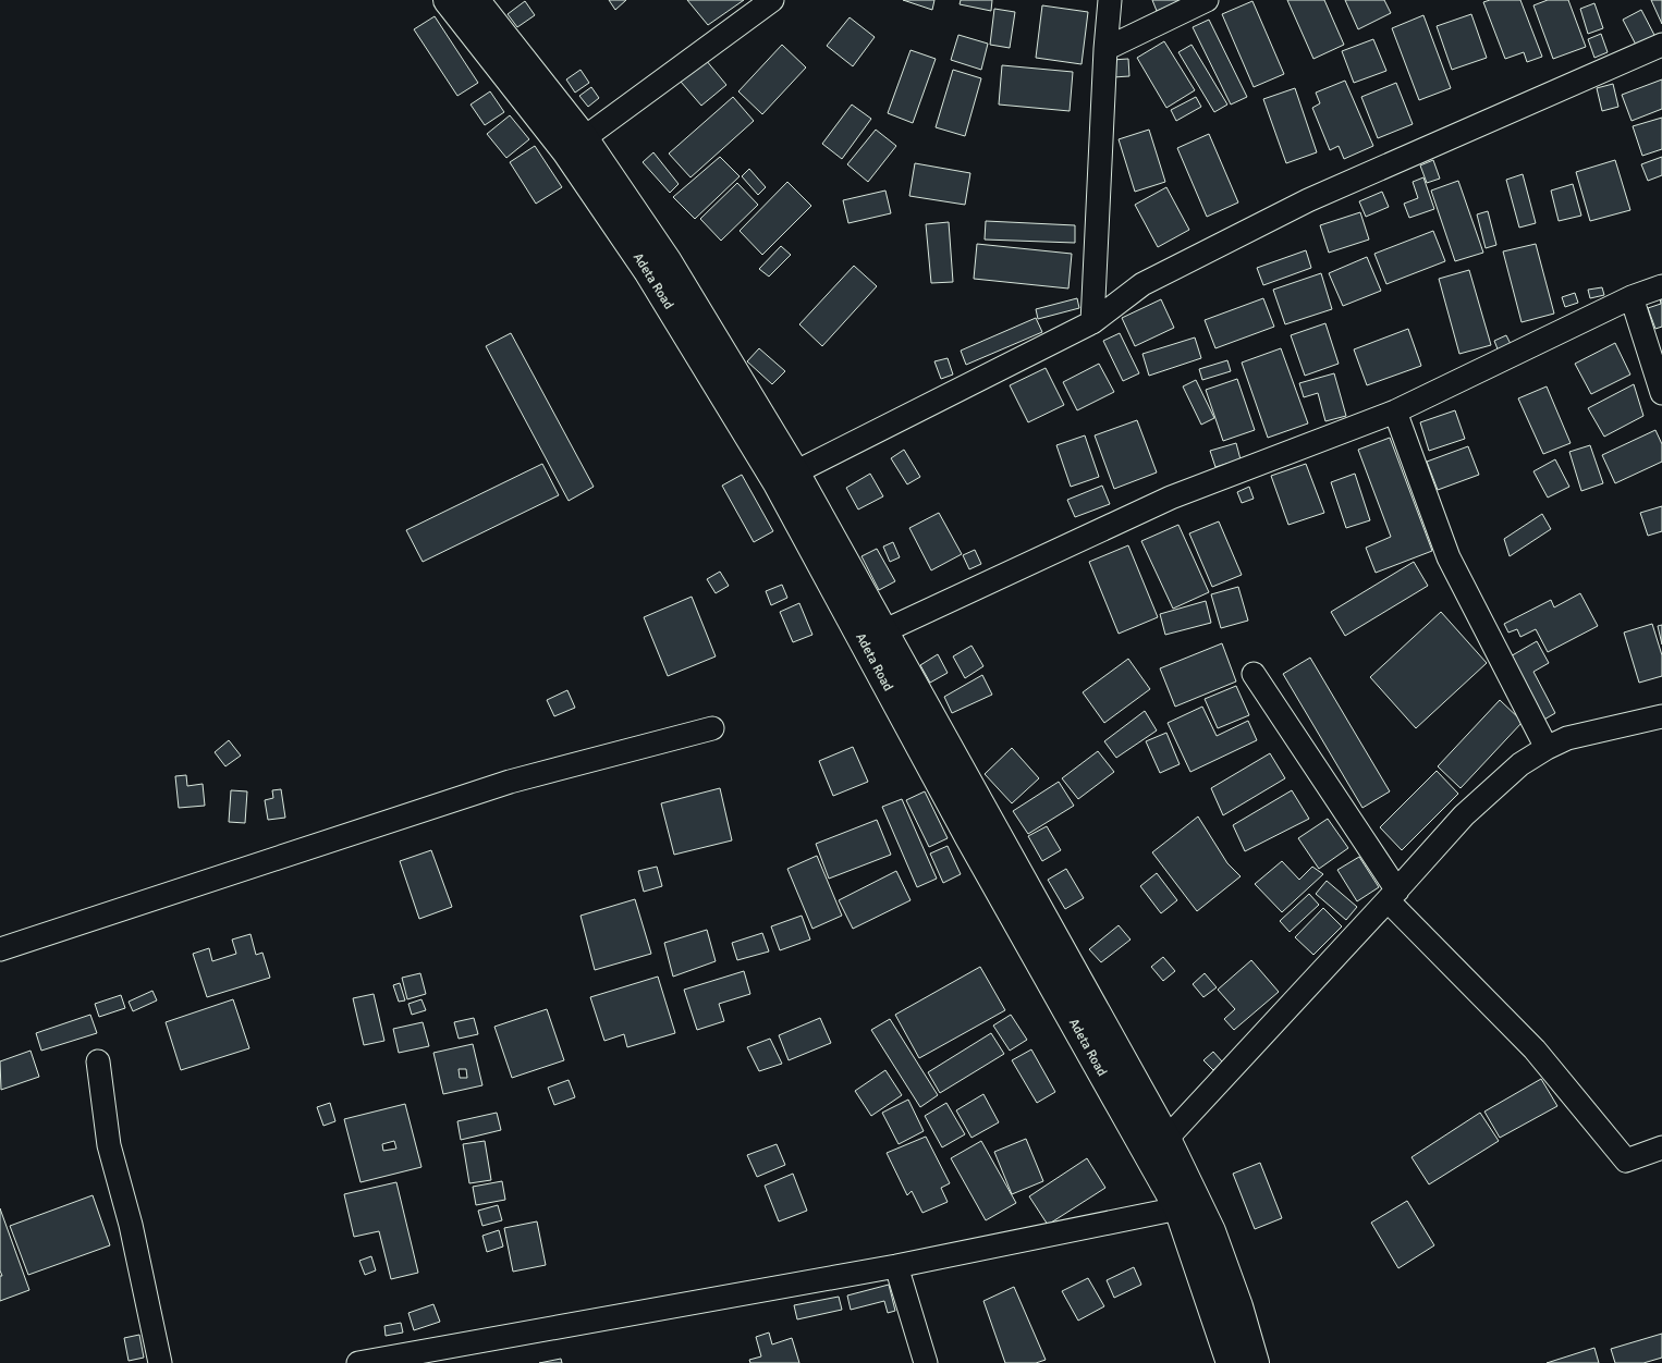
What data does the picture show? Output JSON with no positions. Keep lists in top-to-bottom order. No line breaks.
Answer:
{"streets":{"main road":["Adeta Road"]}}
